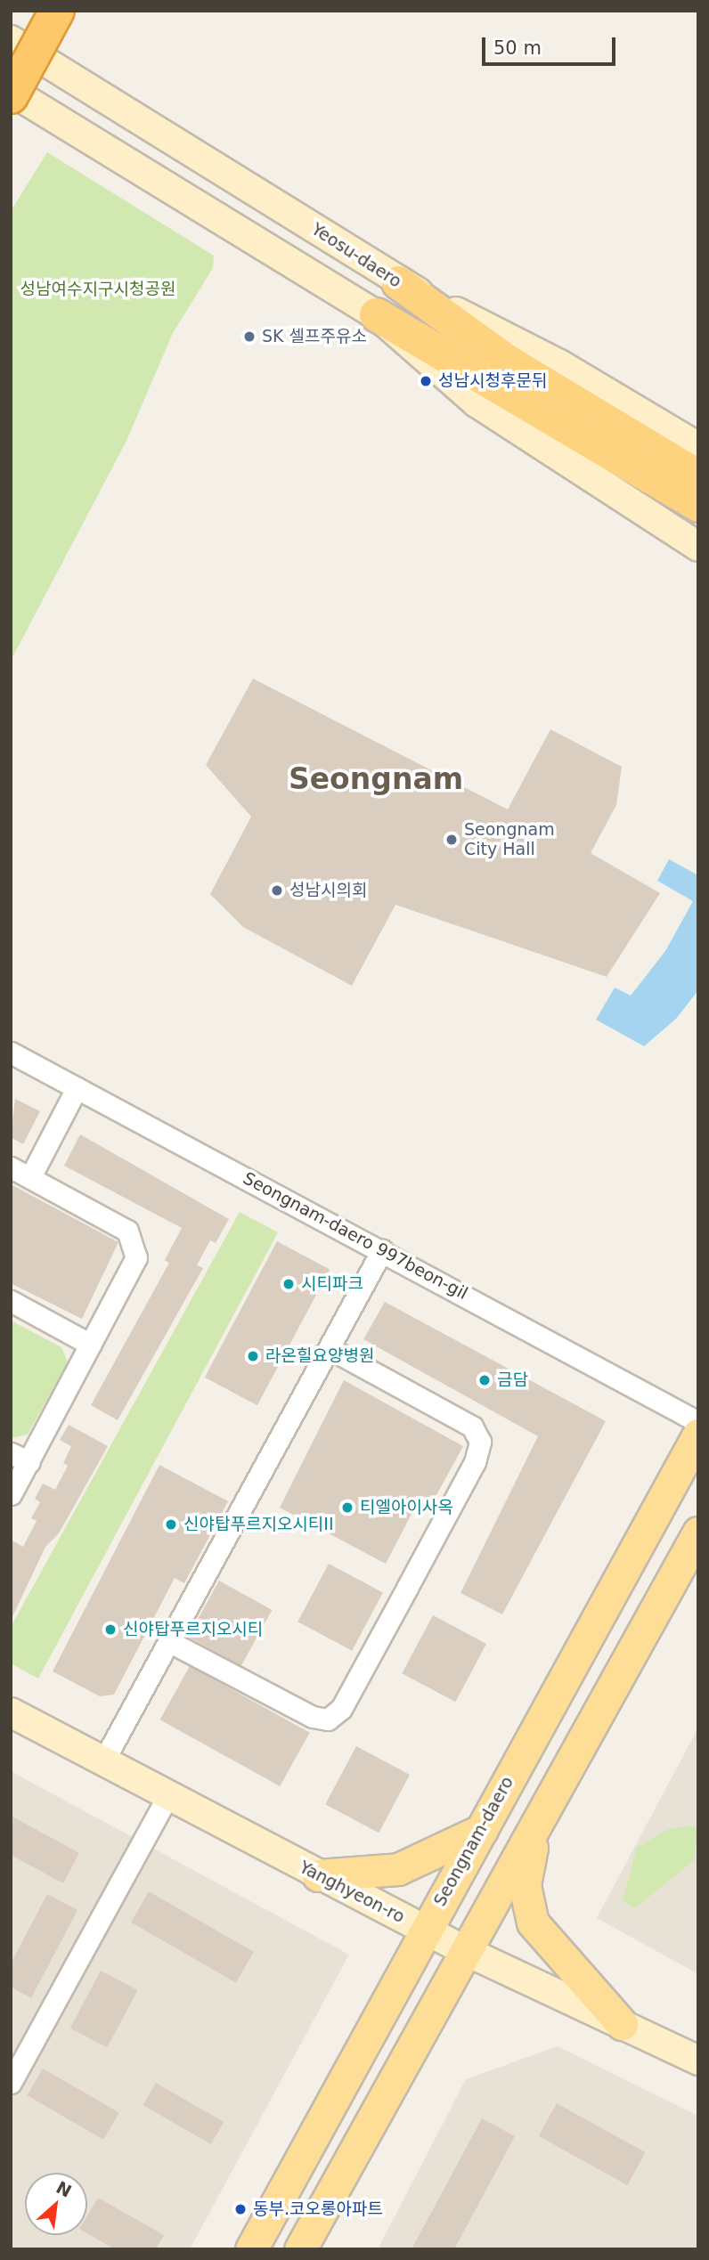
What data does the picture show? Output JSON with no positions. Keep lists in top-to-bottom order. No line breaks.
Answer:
{"streets":{"highway":["Yeosu-daero"],"main road":["Seongnam-daero","Yanghyeon-ro"],"street":["Seongnam-daero 997beon-gil"]},"crossings":[["Seongnam-daero","Yanghyeon-ro"]],"districts":["Seongnam"],"parks":["성남여수지구시청공원"],"places":["SK 셀프주유소","성남시청후문뒤","Seongnam City Hall","성남시의회","시티파크","라온힐요양병원","금담","티엘아이사옥","신야탑푸르지오시티II","신야탑푸르지오시티","동부.코오롱아파트"],"scale_bar":"50 m","north":"top right"}
